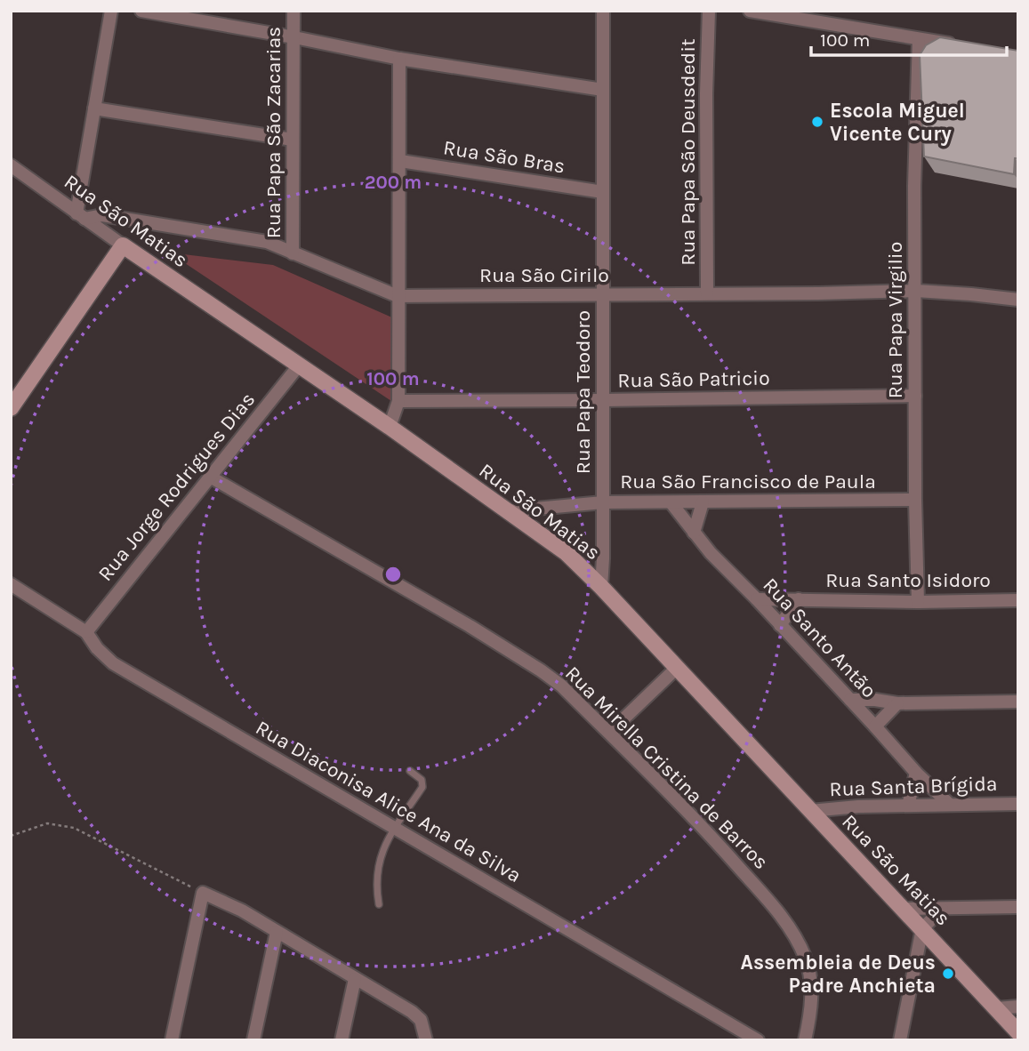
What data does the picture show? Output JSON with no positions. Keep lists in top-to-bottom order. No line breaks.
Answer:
{"streets":{"street":["Rua Papa São Zacarias","Rua Papa São Deusdedit","Rua São Bras","Rua São Matias","Rua São Cirilo","Rua Papa Virgilio","Rua São Patricio","Rua Papa Teodoro","Rua São Francisco de Paula","Rua Jorge Rodrigues Dias","Rua Santo Isidoro","Rua Santo Antão","Rua Mirella Cristina de Barros","Rua Santa Brígida","Rua Diaconisa Alice Ana da Silva"]},"crossings":[["Rua Papa São Zacarias","Rua São Cirilo"],["Rua Papa São Deusdedit","Rua São Cirilo"],["Rua São Bras","Rua Papa Teodoro"],["Rua São Matias","Rua São Cirilo"],["Rua São Matias","Rua Papa Teodoro"],["Rua São Matias","Rua São Francisco de Paula"],["Rua São Matias","Rua Jorge Rodrigues Dias"],["Rua São Matias","Rua Santa Brígida"],["Rua São Cirilo","Rua Papa Virgilio"],["Rua São Cirilo","Rua Papa Teodoro"],["Rua Papa Virgilio","Rua São Patricio"],["Rua Papa Virgilio","Rua São Francisco de Paula"],["Rua Papa Virgilio","Rua Santo Isidoro"],["Rua São Patricio","Rua Papa Teodoro"],["Rua Papa Teodoro","Rua São Francisco de Paula"],["Rua São Francisco de Paula","Rua Santo Antão"],["Rua Jorge Rodrigues Dias","Rua Mirella Cristina de Barros"],["Rua Jorge Rodrigues Dias","Rua Diaconisa Alice Ana da Silva"],["Rua Santo Isidoro","Rua Santo Antão"],["Rua Santo Antão","Rua Santa Brígida"]],"places":["Escola Miguel Vicente Cury","Assembleia de Deus Padre Anchieta"],"scale_bar":"100 m","rings":["200 m","100 m"]}
